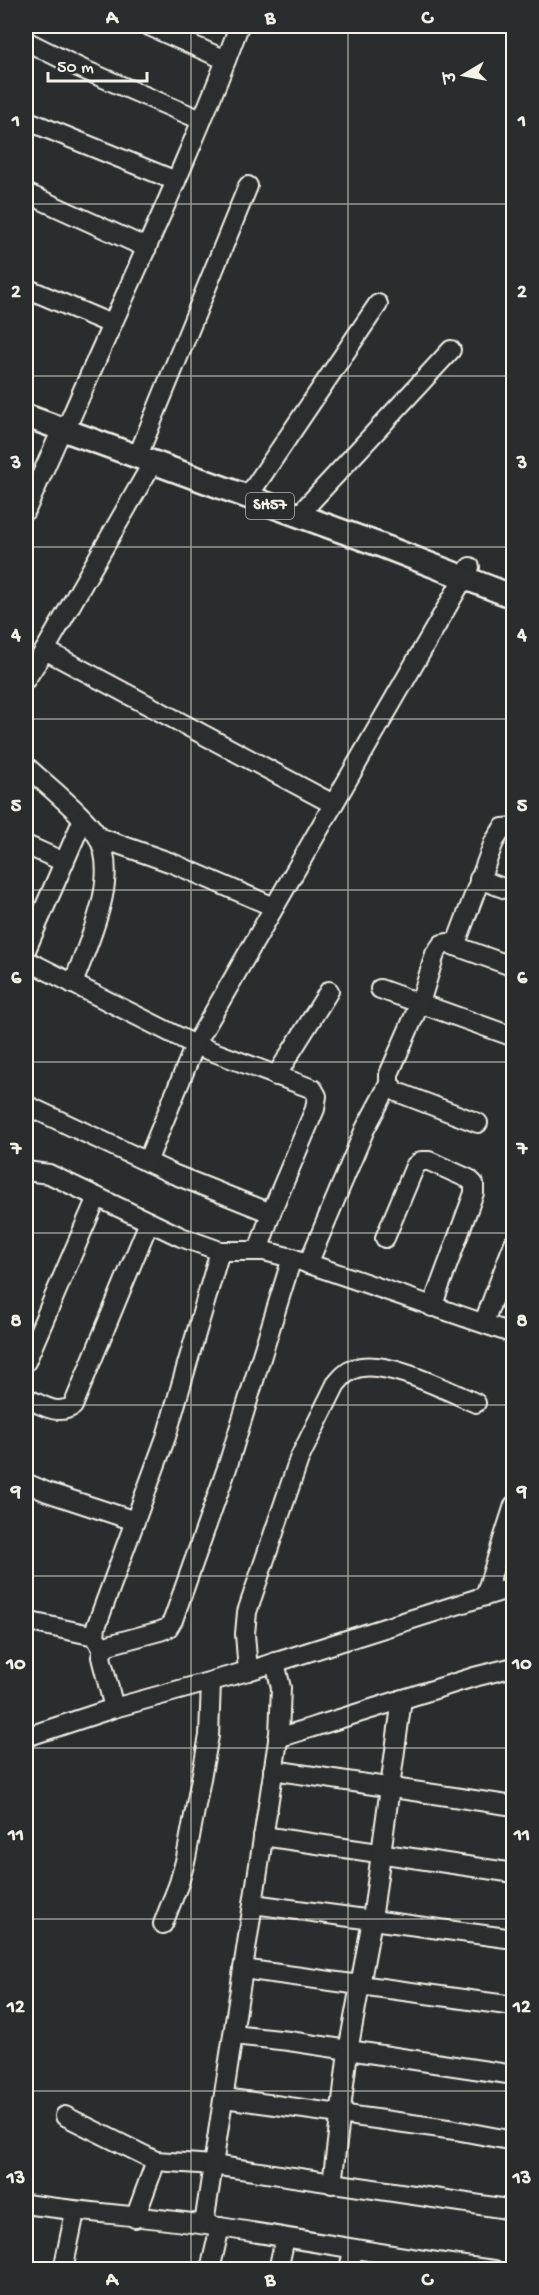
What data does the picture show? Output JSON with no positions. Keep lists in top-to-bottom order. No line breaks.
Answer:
{"streets":{"main road":["SH57"]},"scale_bar":"50 m","north":"left","grid":{"columns":["A","B","C"],"rows":["1","2","3","4","5","6","7","8","9","10","11","12","13"]}}
